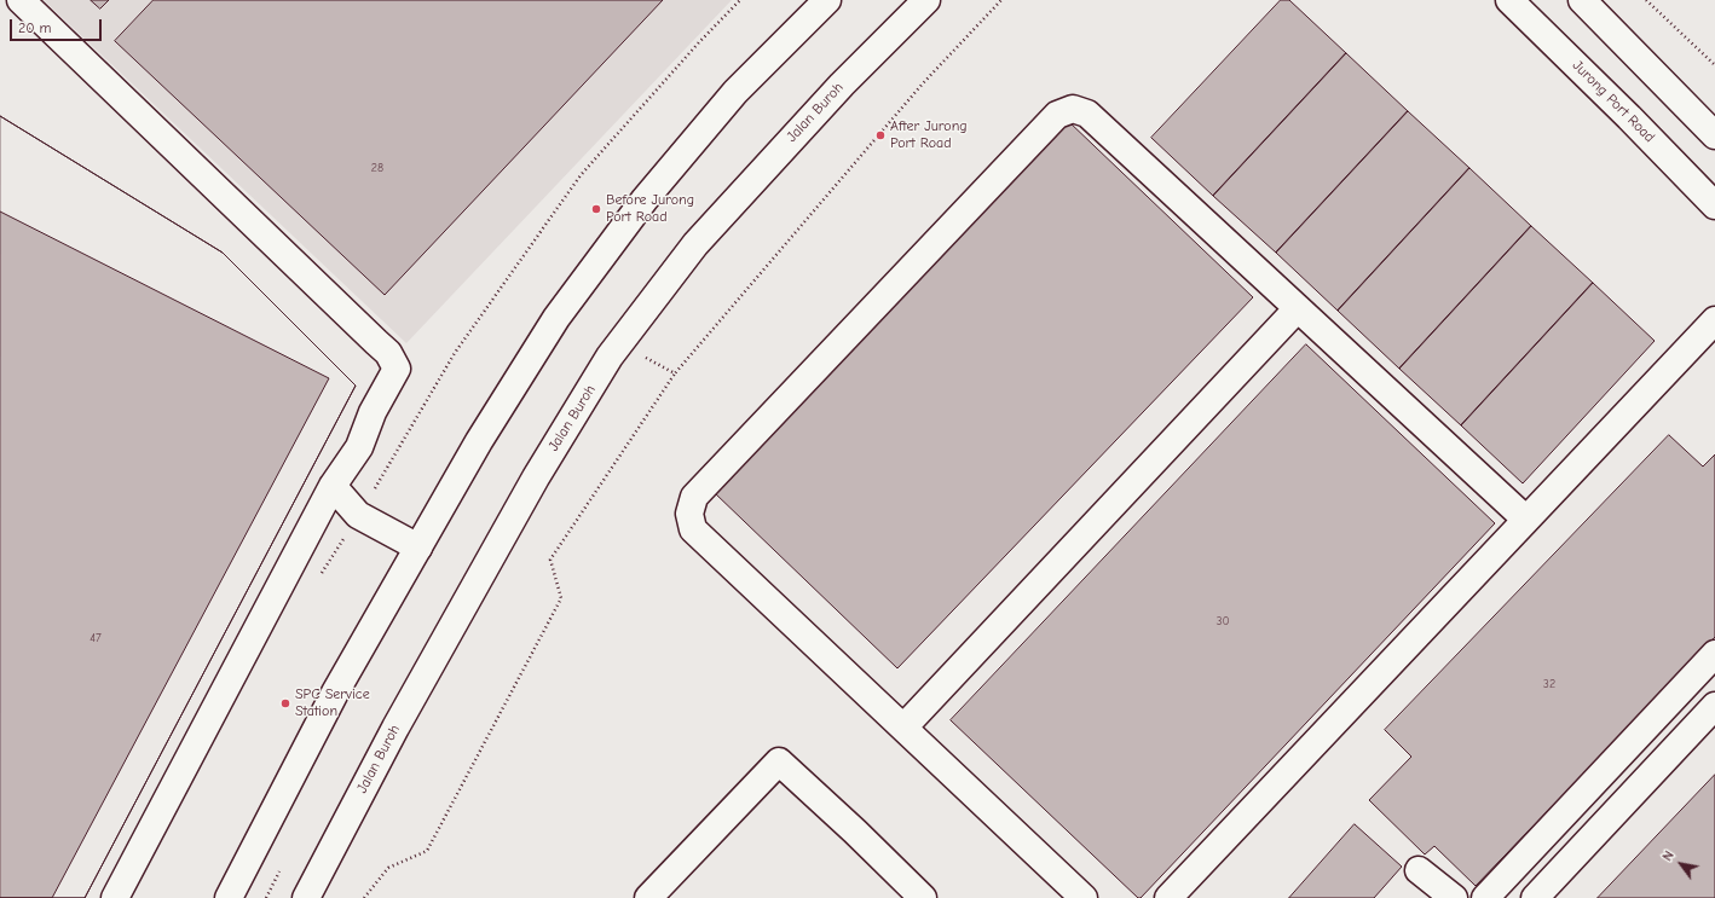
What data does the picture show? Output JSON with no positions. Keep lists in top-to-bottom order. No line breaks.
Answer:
{"streets":{"main road":["Jurong Port Road","Jalan Buroh"]},"places":["After Jurong Port Road","Before Jurong Port Road","SPC Service Station"],"house_numbers":["28","30","47","32"],"scale_bar":"20 m","north":"top left"}
